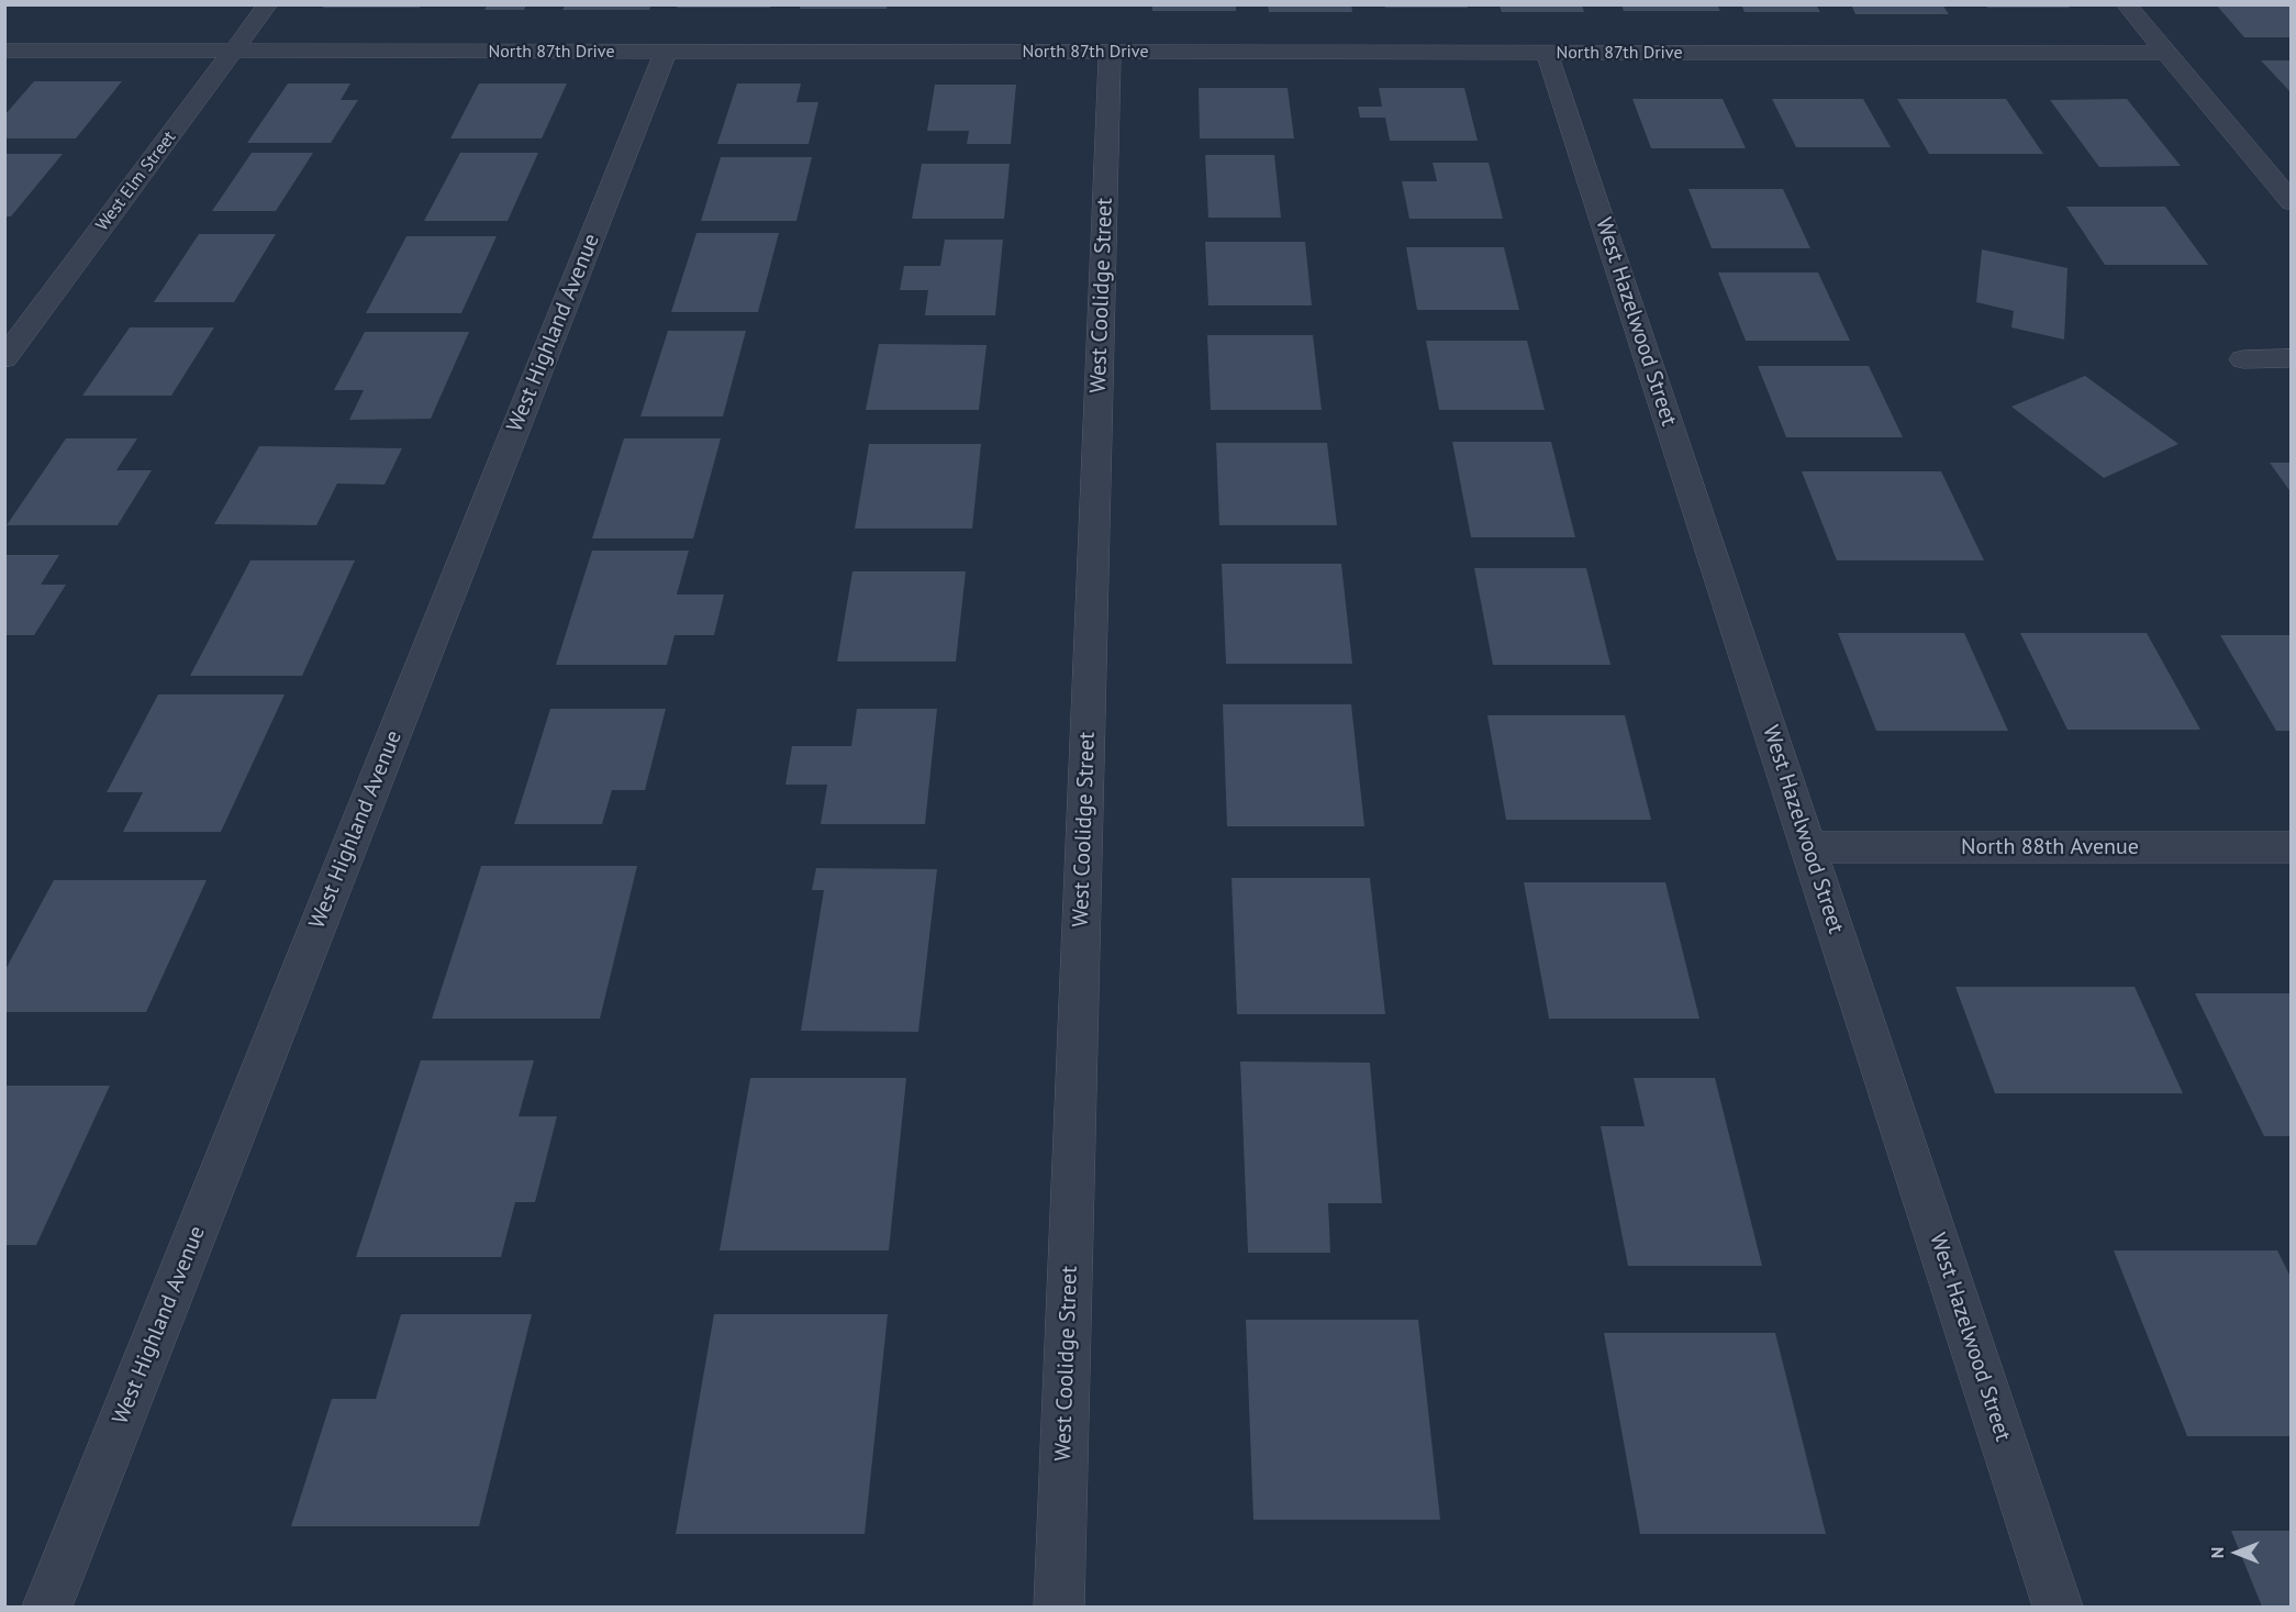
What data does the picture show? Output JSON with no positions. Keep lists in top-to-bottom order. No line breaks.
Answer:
{"streets":{"street":["North 87th Drive","West Elm Street","West Coolidge Street","West Hazelwood Street","West Highland Avenue","North 88th Avenue"]},"crossings":[["North 87th Drive","West Elm Street"],["North 87th Drive","West Coolidge Street"],["North 87th Drive","West Hazelwood Street"],["North 87th Drive","West Highland Avenue"],["West Hazelwood Street","North 88th Avenue"]],"north":"left"}
